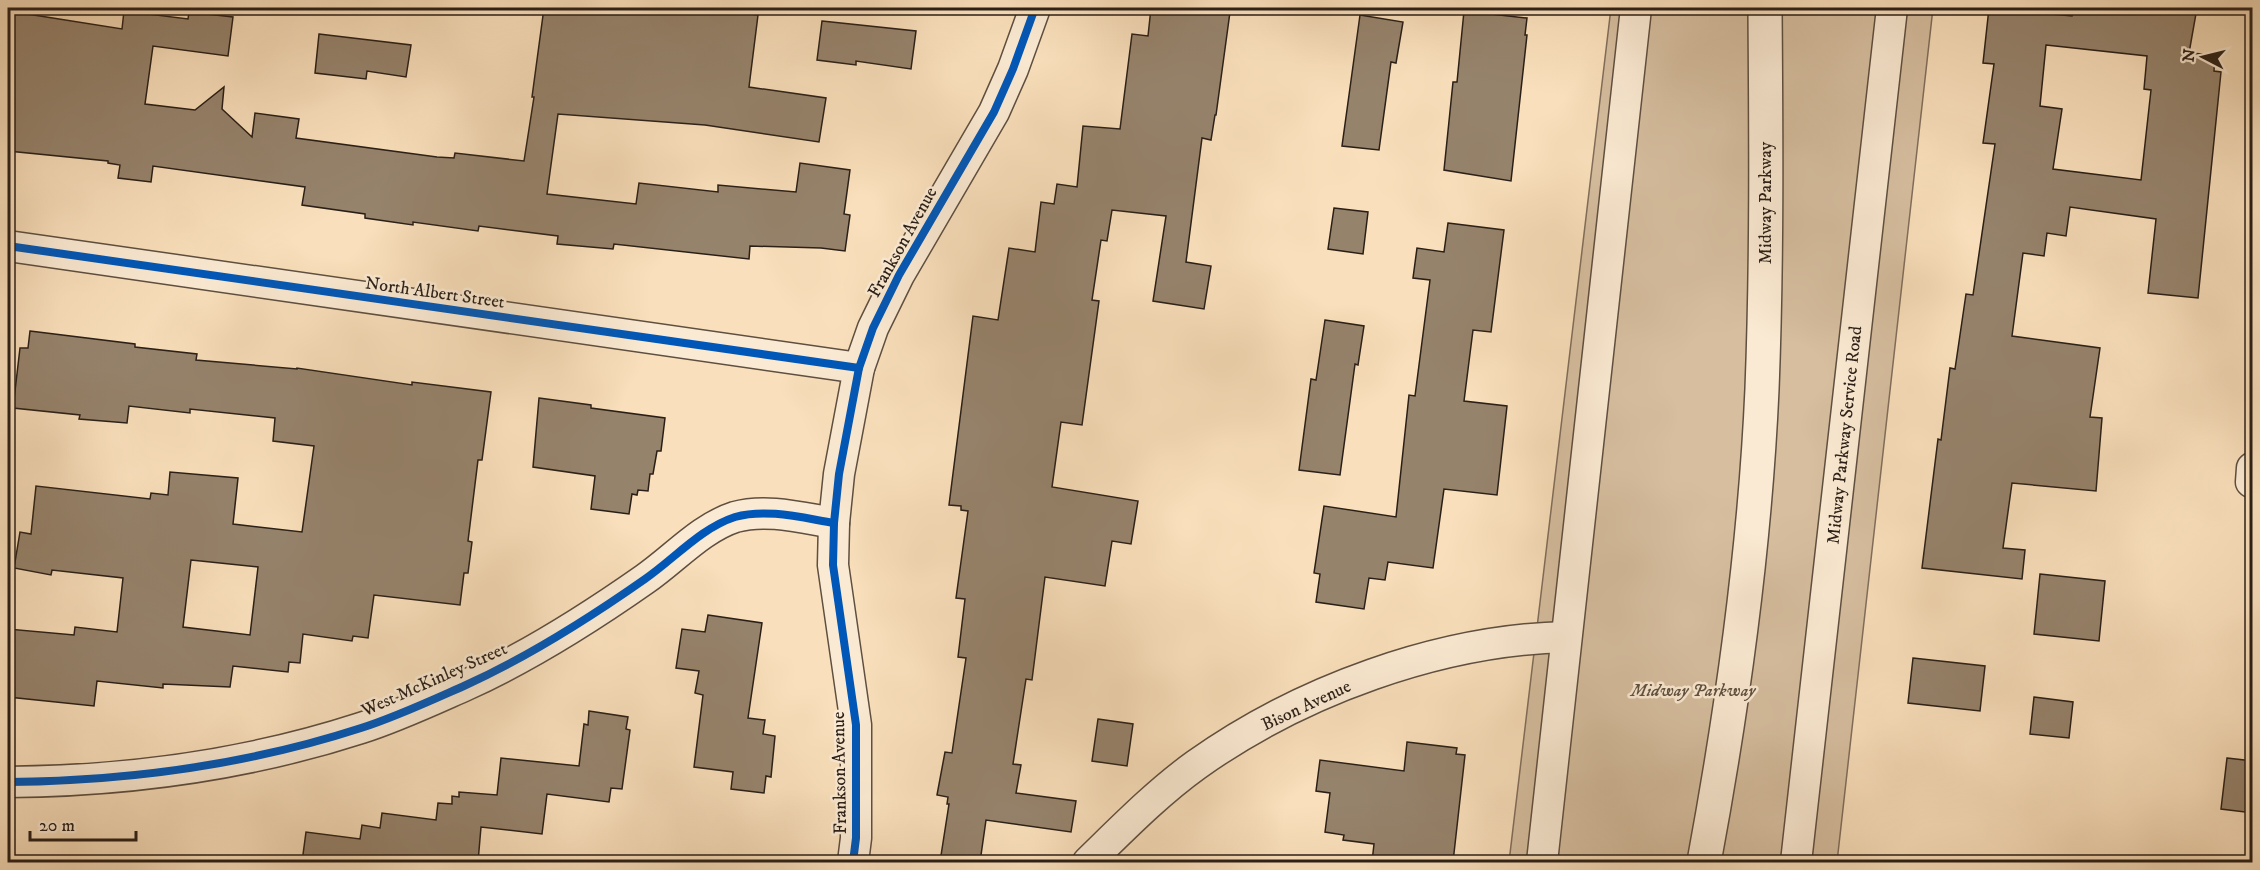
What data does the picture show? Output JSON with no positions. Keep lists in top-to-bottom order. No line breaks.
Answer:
{"streets":{"street":["Midway Parkway","Frankson Avenue","North Albert Street","Midway Parkway Service Road","West McKinley Street","Bison Avenue"]},"crossings":[["Frankson Avenue","North Albert Street"],["Frankson Avenue","West McKinley Street"]],"parks":["Midway Parkway"],"scale_bar":"20 m","north":"left"}
